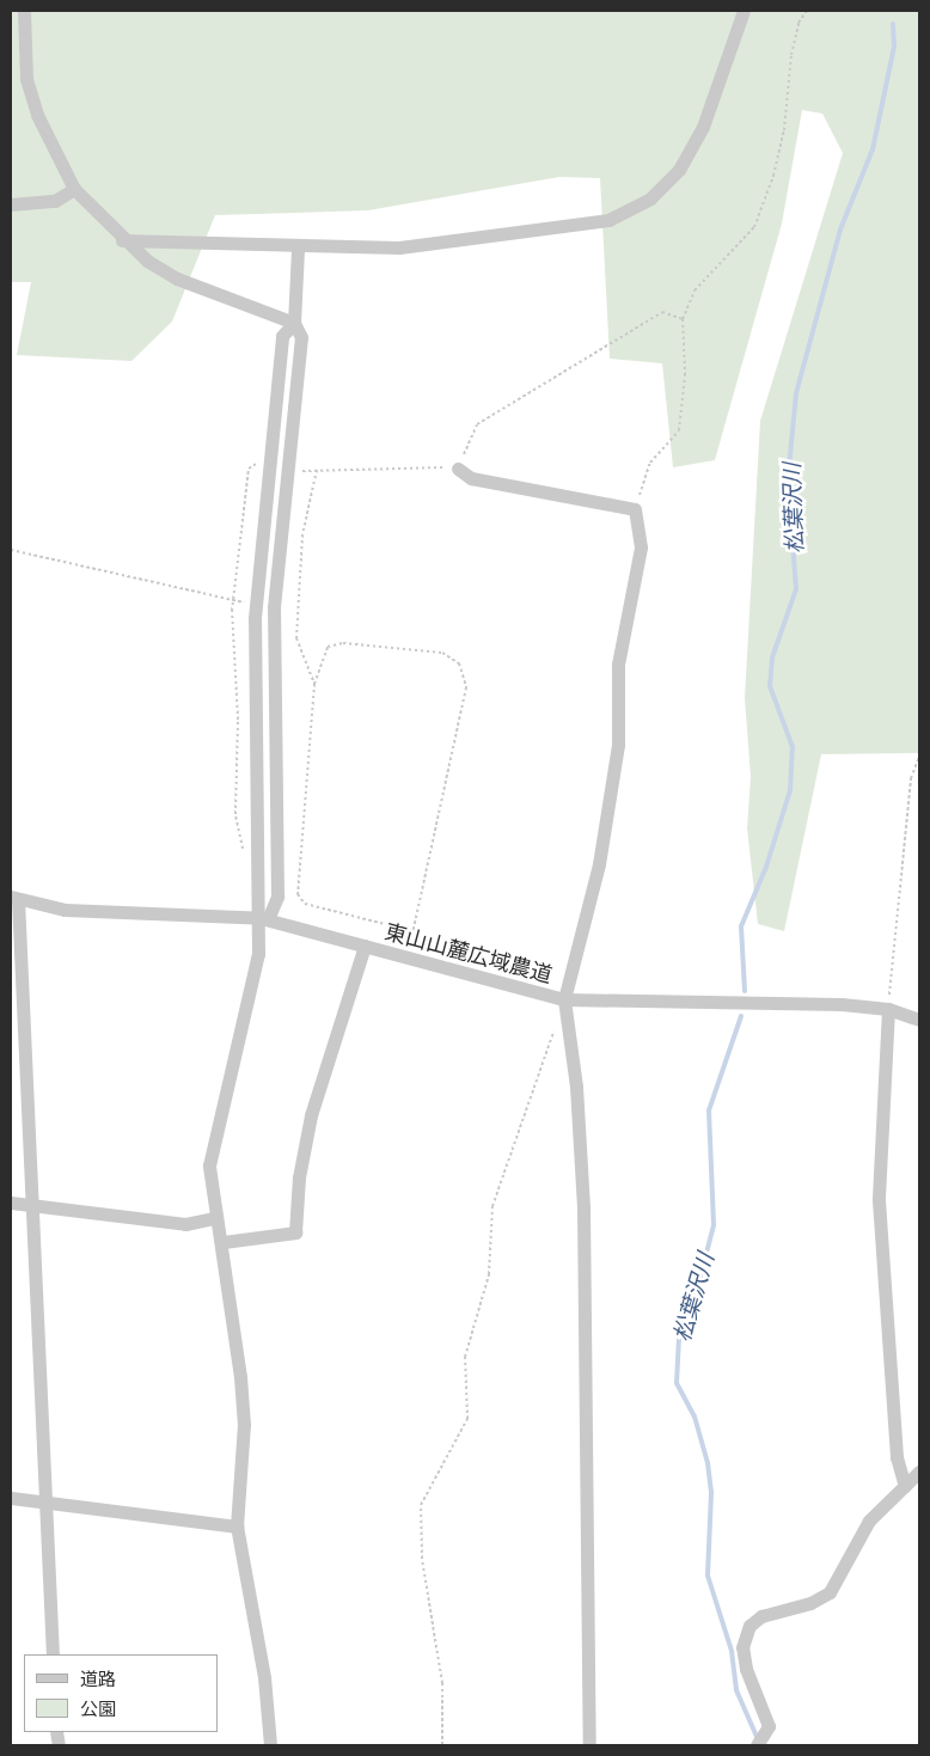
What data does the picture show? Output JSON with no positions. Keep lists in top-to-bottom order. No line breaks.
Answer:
{"streets":{"street":["東山山麓広域農道"]},"water":["松葉沢川"],"legend":["道路","公園"]}
